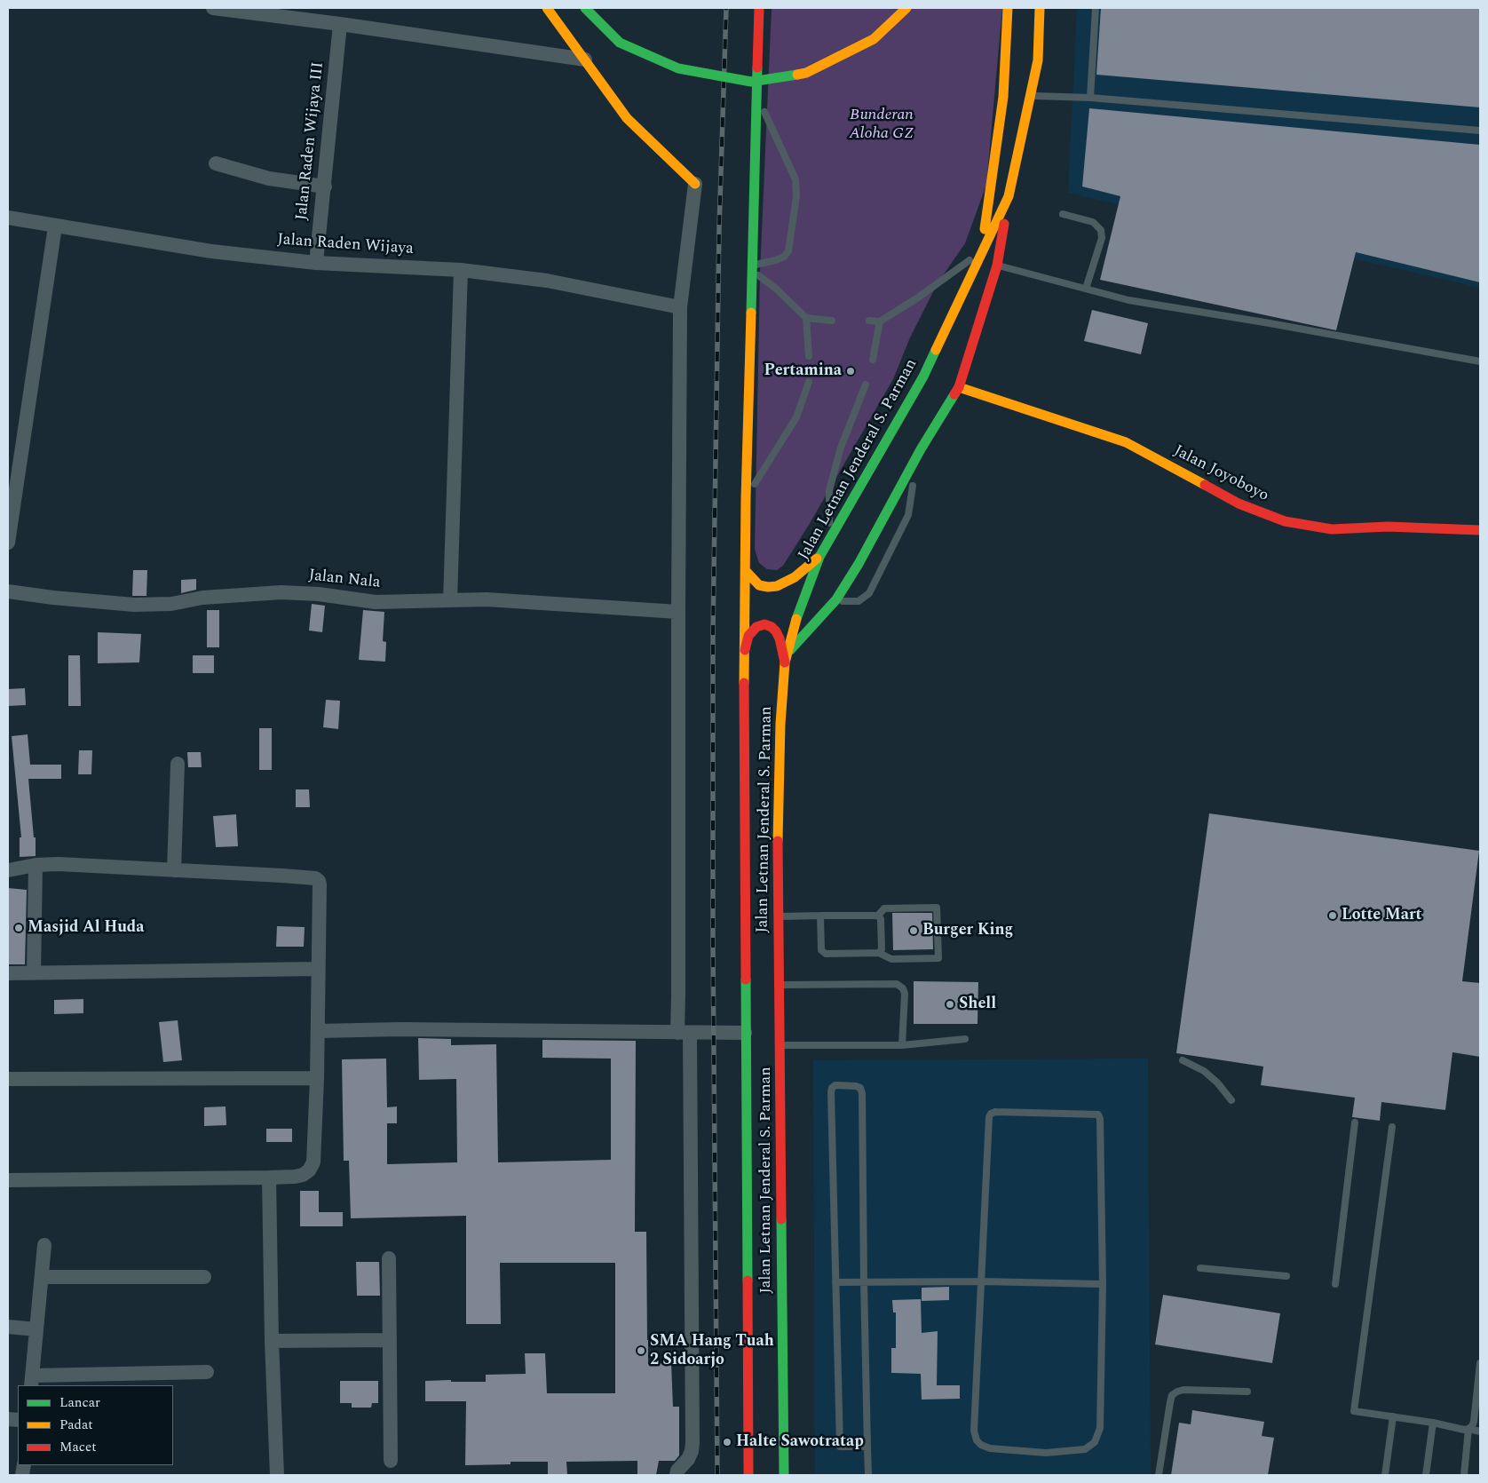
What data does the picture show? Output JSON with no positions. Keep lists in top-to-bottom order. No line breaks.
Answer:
{"streets":{"main road":["Jalan Letnan Jenderal S. Parman","Jalan Joyoboyo"],"street":["Jalan Raden Wijaya III","Jalan Raden Wijaya","Jalan Nala"]},"crossings":[["Jalan Raden Wijaya III","Jalan Raden Wijaya"]],"parks":["Bunderan Aloha GZ"],"places":["Pertamina","Lotte Mart","Masjid Al Huda","Burger King","Shell","SMA Hang Tuah 2 Sidoarjo","Halte Sawotratap"],"legend":["Lancar","Padat","Macet"]}
